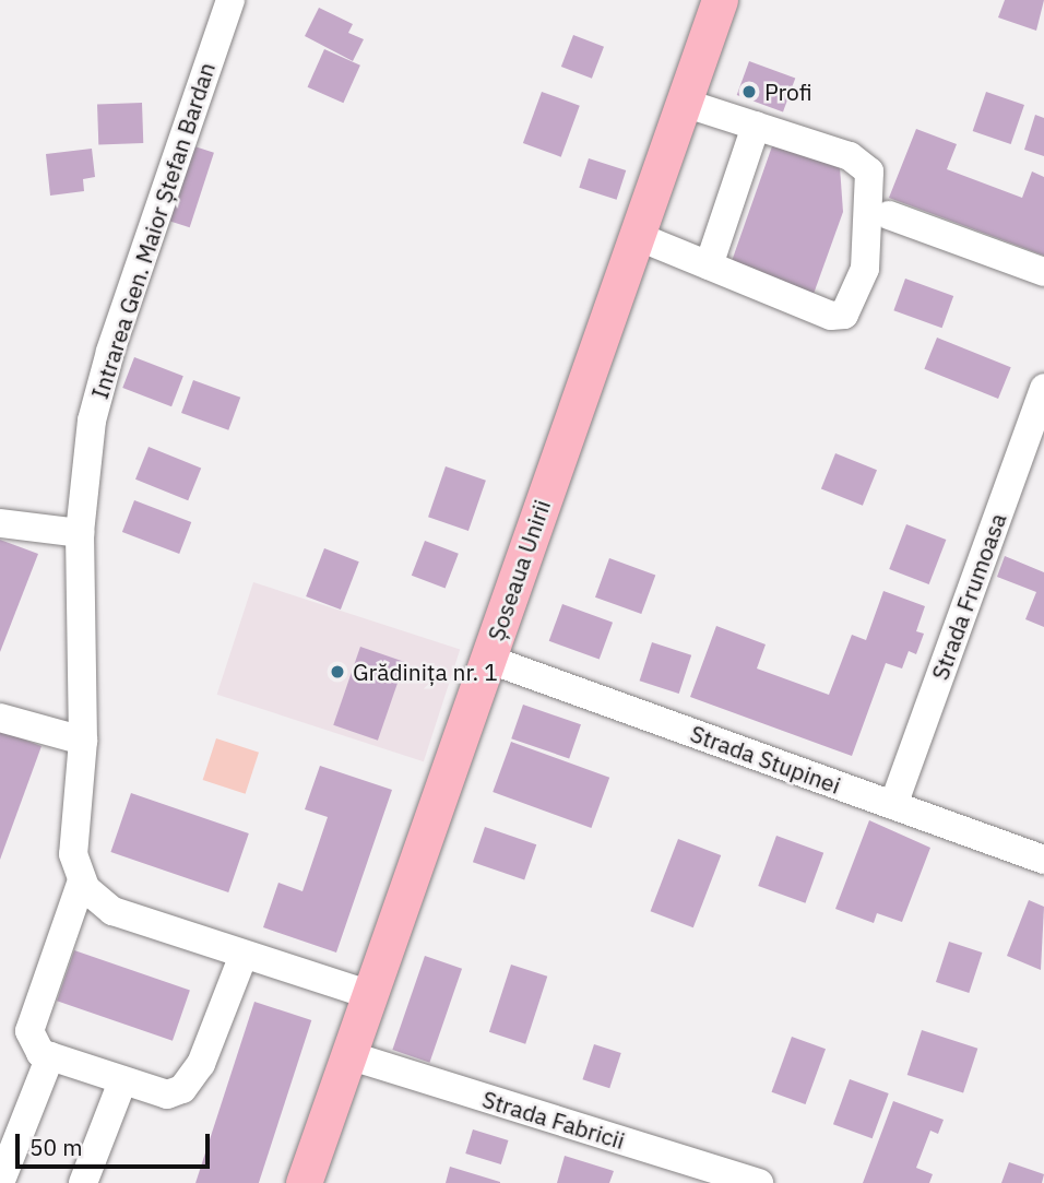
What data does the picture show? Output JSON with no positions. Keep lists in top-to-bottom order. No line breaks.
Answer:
{"streets":{"main road":["Șoseaua Unirii"],"street":["Intrarea Gen. Maior Ștefan Bardan","Strada Frumoasa","Strada Stupinei","Strada Fabricii"]},"crossings":[["Șoseaua Unirii","Strada Stupinei"],["Șoseaua Unirii","Strada Fabricii"],["Strada Frumoasa","Strada Stupinei"]],"places":["Profi","Grădinița nr. 1"],"scale_bar":"50 m"}
